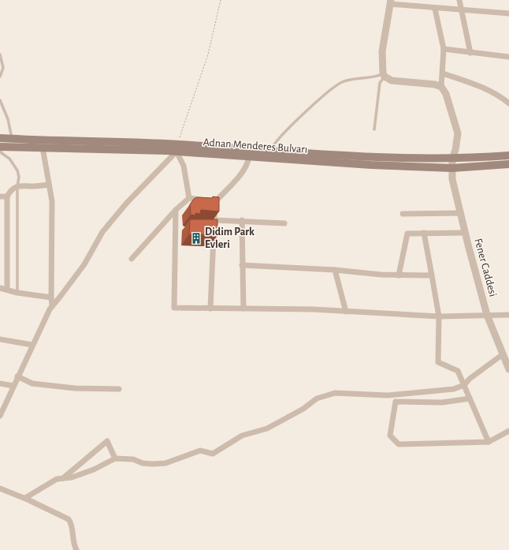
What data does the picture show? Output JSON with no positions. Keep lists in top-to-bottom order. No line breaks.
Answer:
{"streets":{"main road":["Adnan Menderes Bulvarı"],"street":["Fener Caddesi"]},"crossings":[["Adnan Menderes Bulvarı","Fener Caddesi"]],"places":{"building":["Didim Park Evleri"]}}
